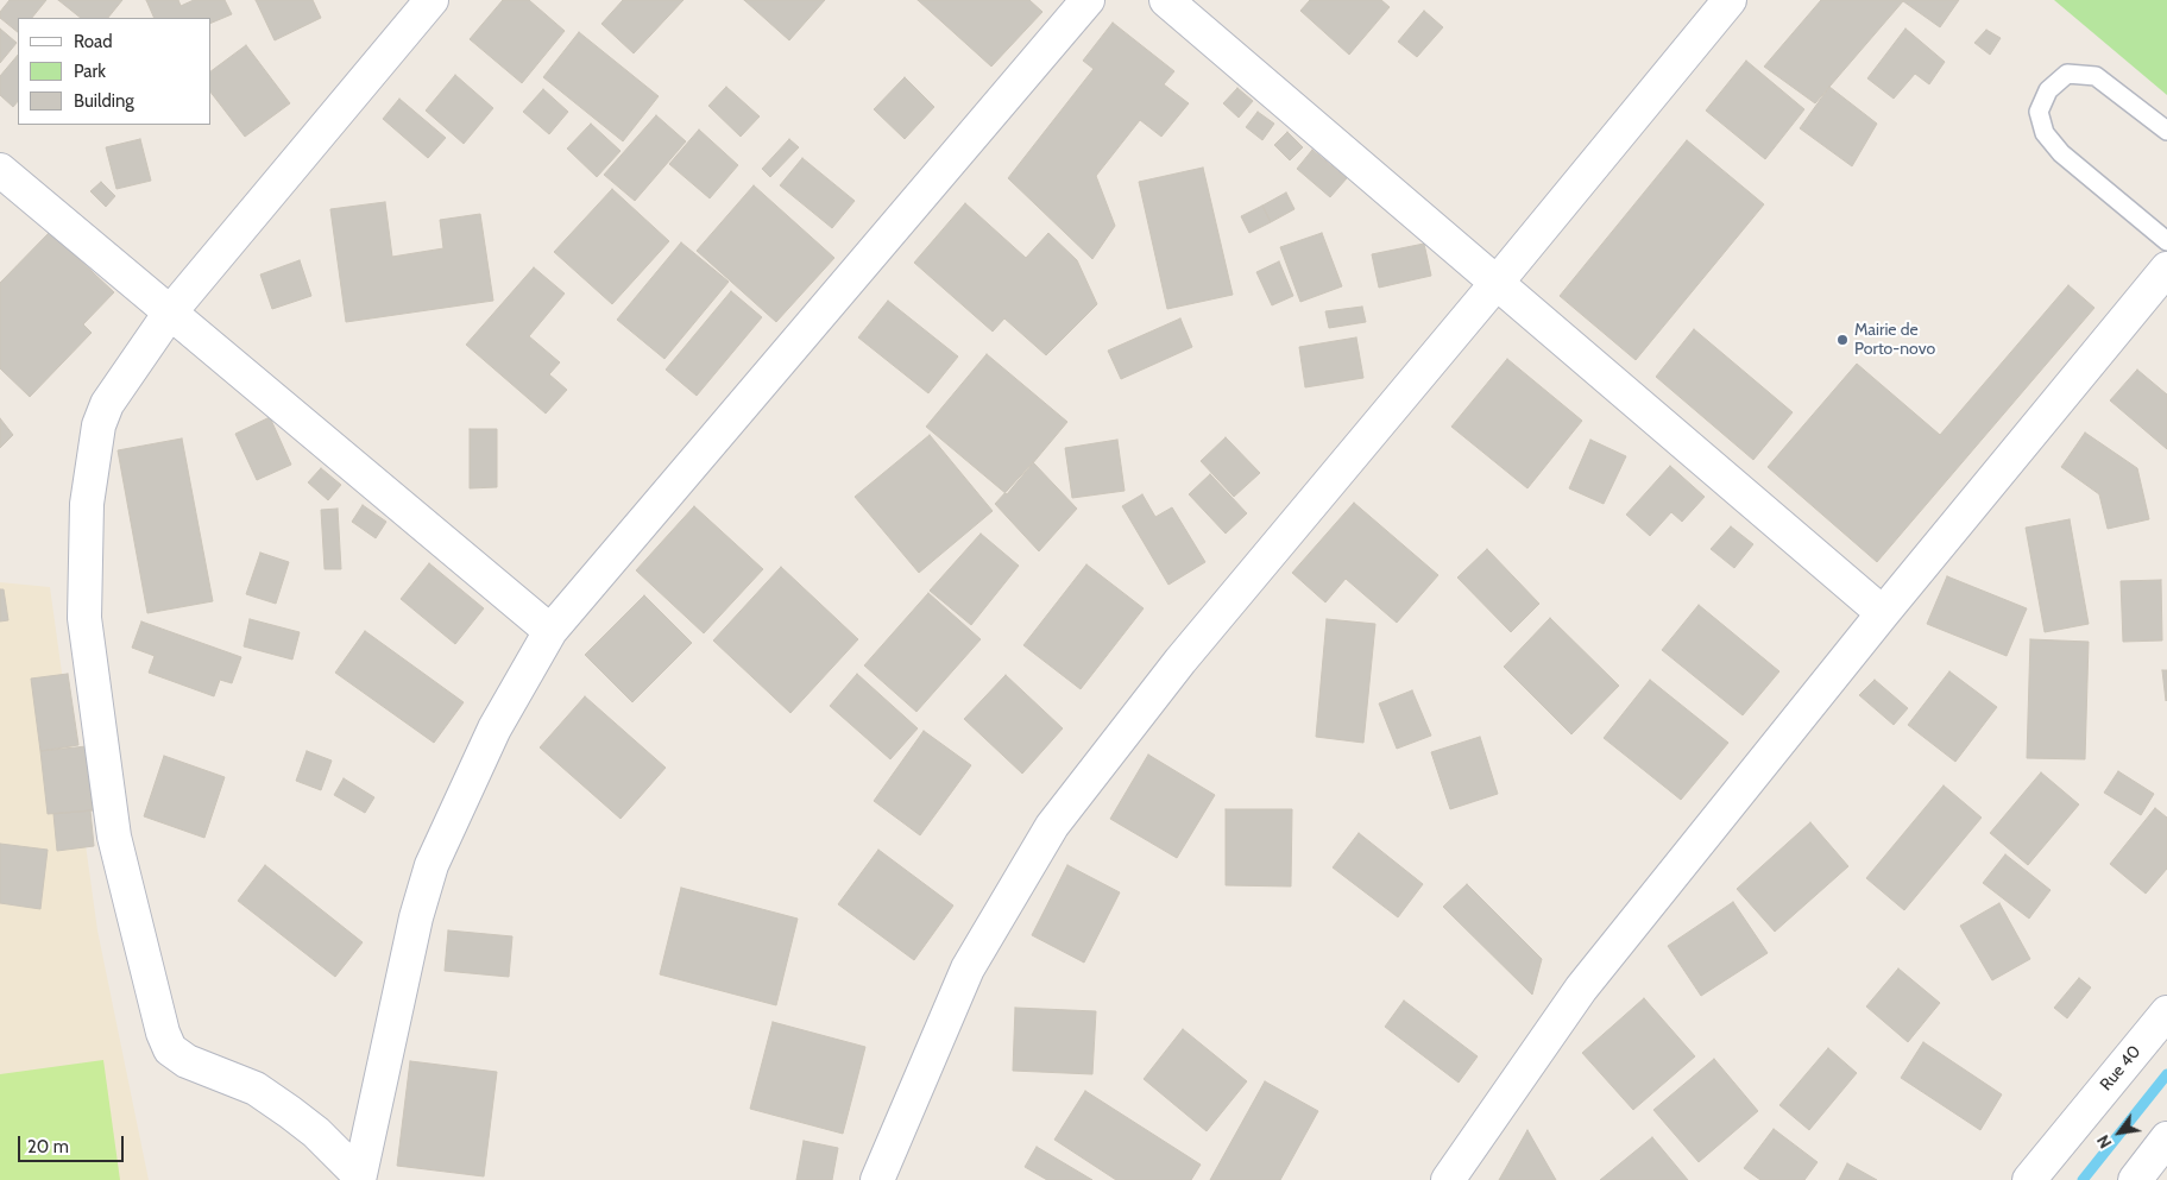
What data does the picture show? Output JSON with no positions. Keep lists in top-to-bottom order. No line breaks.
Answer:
{"streets":{"street":["Rue 40"]},"places":["Mairie de Porto-novo"],"legend":["Road","Park","Building"],"scale_bar":"20 m","north":"bottom left"}
